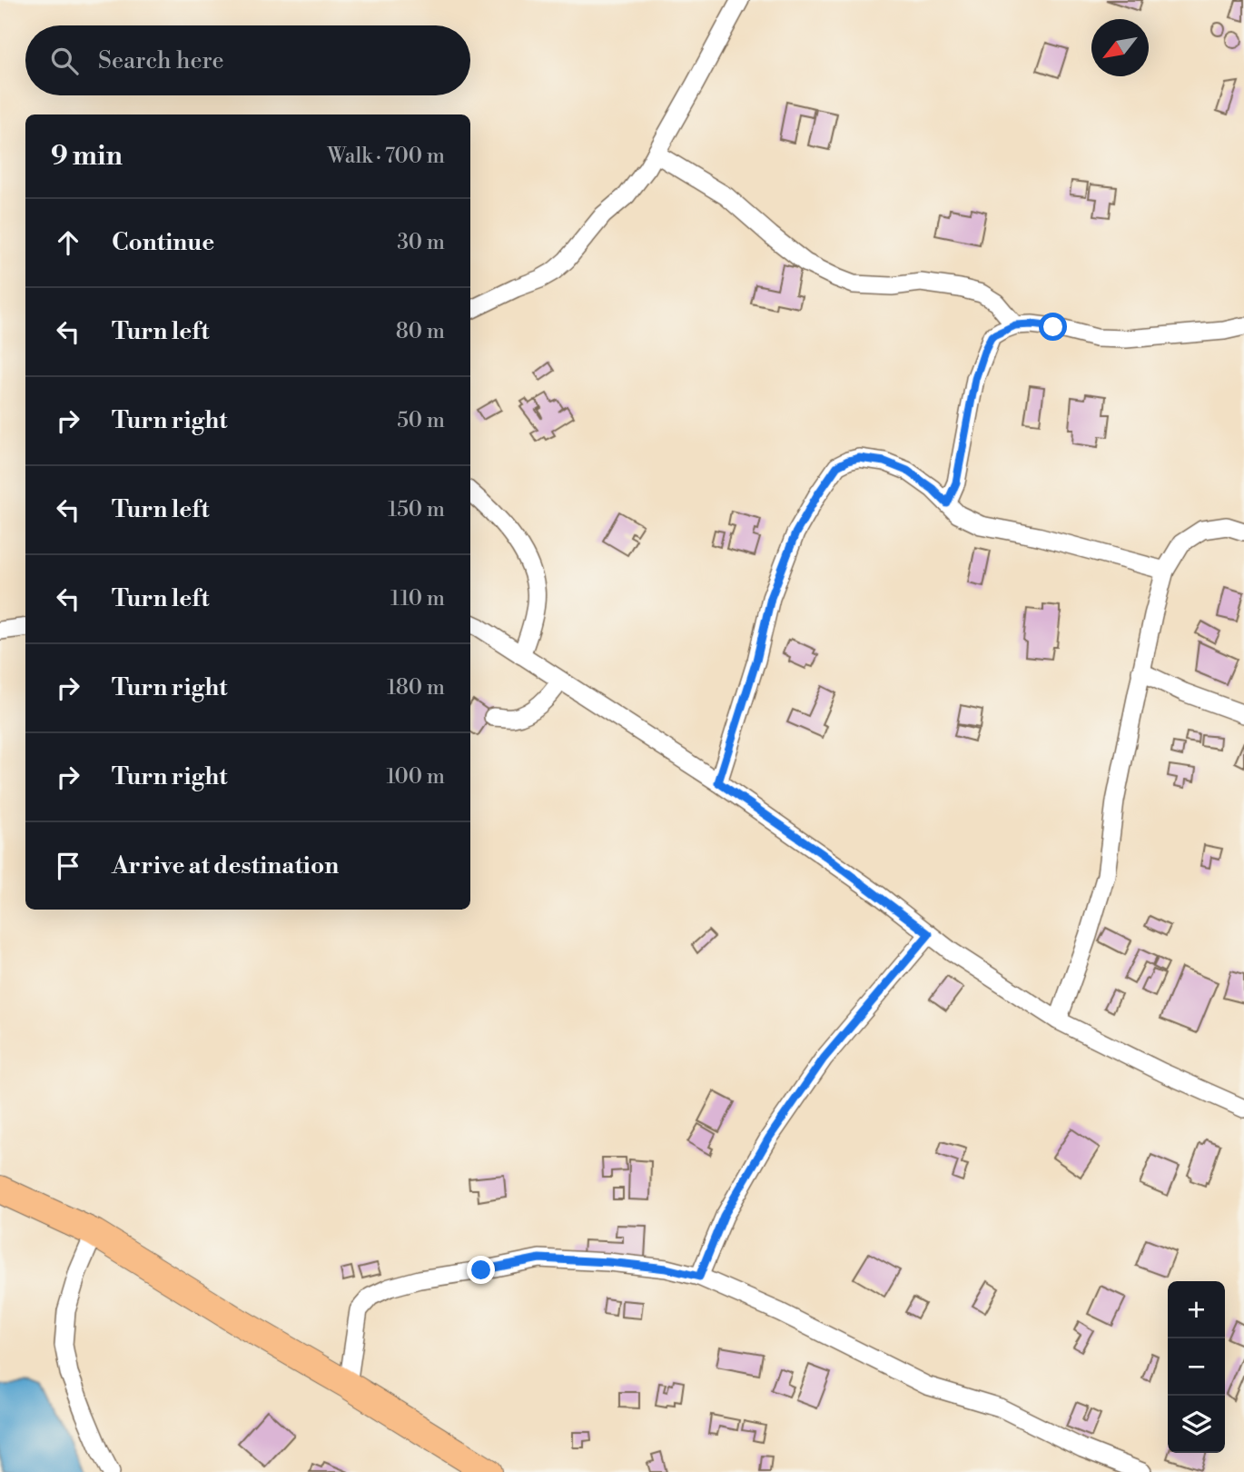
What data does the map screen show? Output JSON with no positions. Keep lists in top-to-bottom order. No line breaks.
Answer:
{"north":"bottom left","page":{"search":"Search here","heading":["9 min","Walk · 700 m"],"list":[["Continue","30 m"],["Turn left","80 m"],["Turn right","50 m"],["Turn left","150 m"],["Turn left","110 m"],["Turn right","180 m"],["Turn right","100 m"],"Arrive at destination"],"map_buttons":["+","−"]}}
